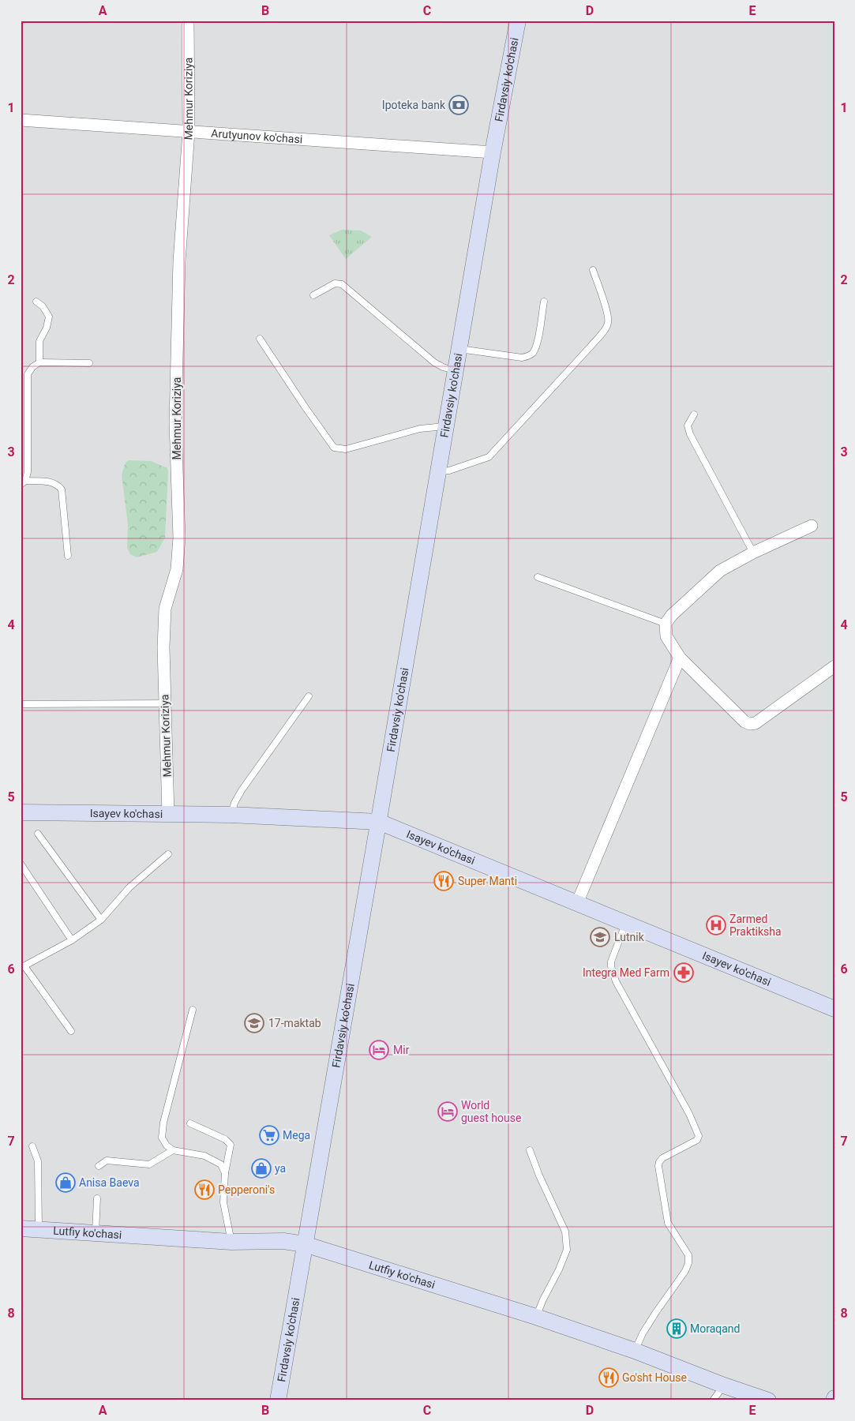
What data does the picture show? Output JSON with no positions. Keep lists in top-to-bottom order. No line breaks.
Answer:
{"streets":{"main road":["Firdavsiy ko'chasi","Isayev ko'chasi","Lutfiy ko'chasi"],"street":["Mehmur Koriziya","Arutyunov ko'chasi"]},"crossings":[["Firdavsiy ko'chasi","Arutyunov ko'chasi"],["Firdavsiy ko'chasi","Isayev ko'chasi"],["Firdavsiy ko'chasi","Lutfiy ko'chasi"],["Mehmur Koriziya","Arutyunov ko'chasi"],["Mehmur Koriziya","Isayev ko'chasi"]],"places":{"bank":["Ipoteka bank"],"restaurant":["Super Manti","Pepperoni's","Go'sht House"],"hospital":["Zarmed Praktiksha"],"school or university":["Lutnik","17-maktab"],"pharmacy":["Integra Med Farm"],"hotel":["Mir","World guest house"],"supermarket":["Mega"],"shop":["ya","Anisa Baeva"],"building":["Moraqand"]},"grid":{"columns":["A","B","C","D","E"],"rows":["1","2","3","4","5","6","7","8"]}}
